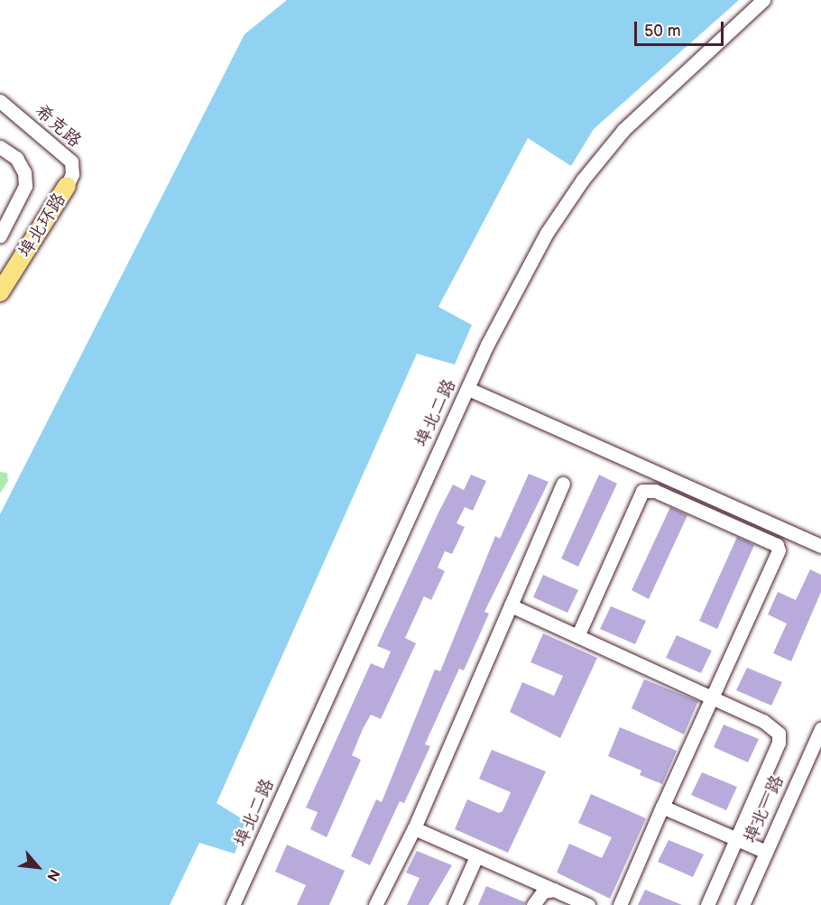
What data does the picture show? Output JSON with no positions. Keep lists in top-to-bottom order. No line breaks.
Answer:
{"streets":{"main road":["埠北环路"],"street":["希克路","埠北二路","埠北一路"]},"crossings":[["希克路","埠北环路"]],"scale_bar":"50 m","north":"bottom right"}
